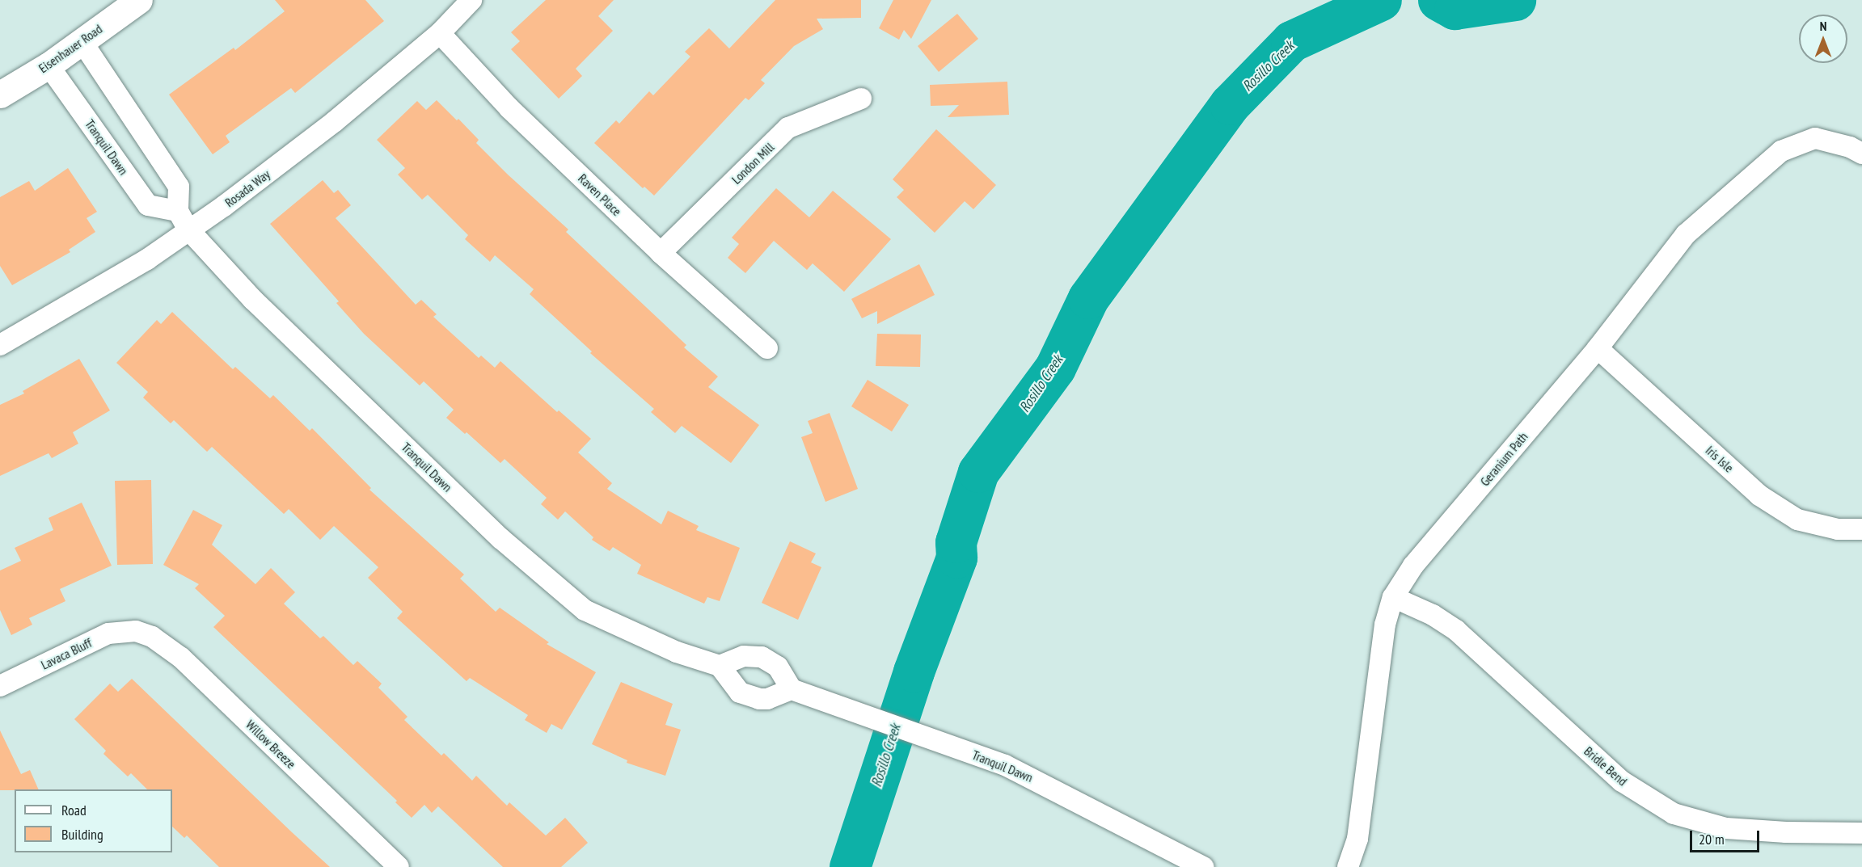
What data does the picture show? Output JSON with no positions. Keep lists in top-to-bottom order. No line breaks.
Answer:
{"streets":{"main road":["Eisenhauer Road"],"street":["Tranquil Dawn","London Mill","Rosada Way","Raven Place","Geranium Path","Iris Isle","Lavaca Bluff","Willow Breeze","Bridle Bend"]},"crossings":[["Eisenhauer Road","Tranquil Dawn"],["Tranquil Dawn","Rosada Way"],["London Mill","Raven Place"],["Rosada Way","Raven Place"],["Geranium Path","Iris Isle"],["Geranium Path","Bridle Bend"],["Lavaca Bluff","Willow Breeze"]],"water":["Rosillo Creek"],"legend":["Road","Building"],"scale_bar":"20 m","north":"top"}
